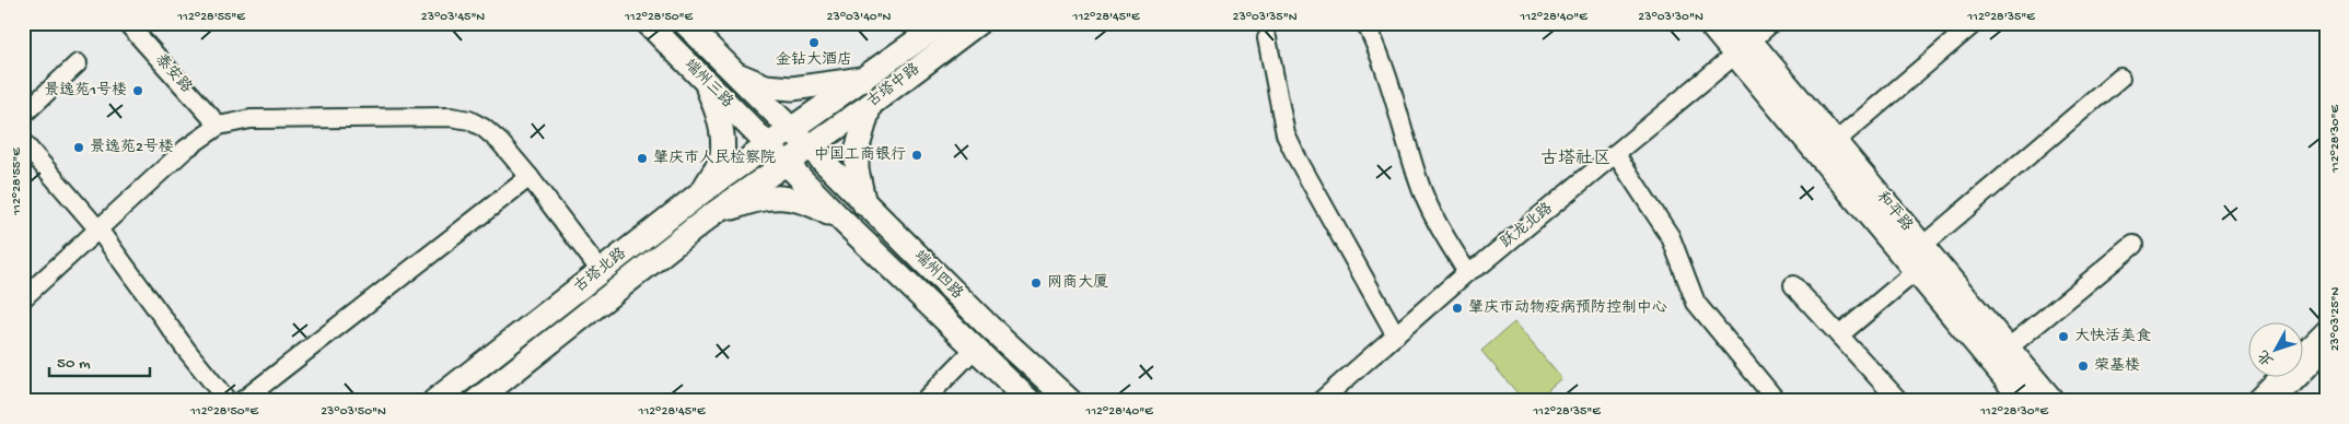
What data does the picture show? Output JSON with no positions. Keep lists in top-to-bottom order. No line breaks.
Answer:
{"streets":{"main road":["端州三路","古塔中路","和平路","古塔北路","端州四路"],"street":["泰安路","跃龙北路"]},"crossings":[["端州三路","古塔中路"],["端州三路","古塔北路"],["端州三路","端州四路"],["古塔中路","古塔北路"],["古塔中路","端州四路"],["和平路","跃龙北路"],["古塔北路","端州四路"]],"districts":["古塔社区"],"places":["金钻大酒店","景逸苑1号楼","景逸苑2号楼","中国工商银行","肇庆市人民检察院","网商大厦","肇庆市动物疫病预防控制中心","大快活美食","荣基楼"],"scale_bar":"50 m","north":"bottom left","coordinates":["112°28'55\"E","23°03'45\"N","112°28'50\"E","23°03'40\"N","112°28'45\"E","23°03'35\"N","112°28'40\"E","23°03'30\"N","112°28'35\"E","112°28'30\"E","23°03'25\"N","23°03'50\"N"]}
